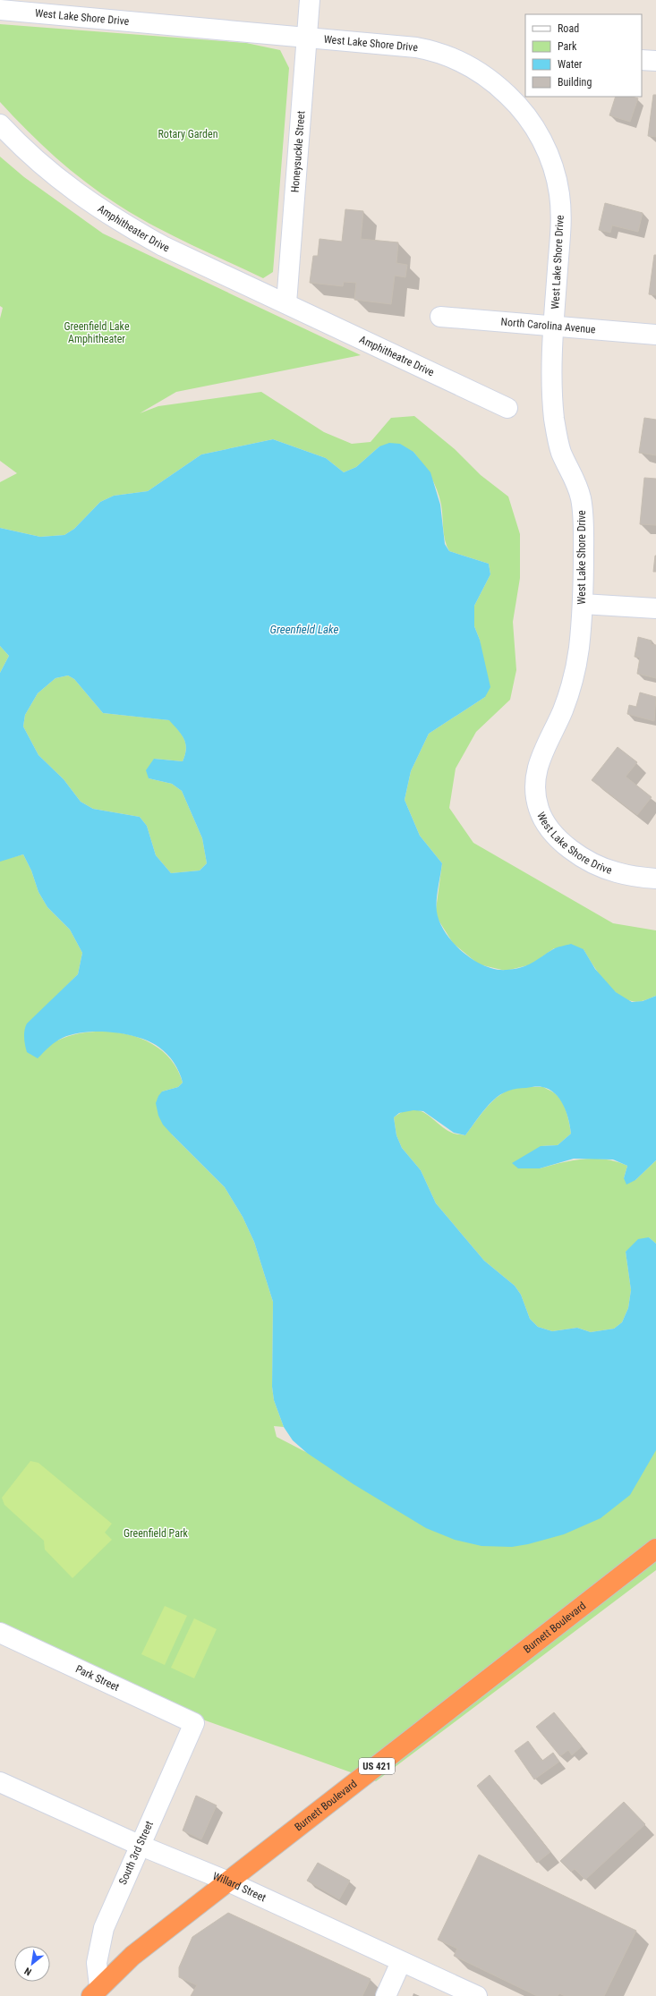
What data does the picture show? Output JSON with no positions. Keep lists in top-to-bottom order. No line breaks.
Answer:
{"streets":{"highway":["Burnett Boulevard","US 421"],"street":["West Lake Shore Drive","Honeysuckle Street","Amphitheater Drive","North Carolina Avenue","Amphitheatre Drive","Park Street","South 3rd Street","Willard Street"]},"crossings":[["West Lake Shore Drive","Honeysuckle Street"],["West Lake Shore Drive","North Carolina Avenue"],["Honeysuckle Street","Amphitheater Drive"],["Honeysuckle Street","Amphitheatre Drive"],["Amphitheater Drive","Amphitheatre Drive"],["Burnett Boulevard","South 3rd Street"],["Burnett Boulevard","Willard Street"],["Park Street","South 3rd Street"],["South 3rd Street","Willard Street"]],"water":["Greenfield Lake"],"parks":["Rotary Garden","Greenfield Lake Amphitheater","Greenfield Park"],"legend":["Road","Park","Water","Building"],"north":"bottom left"}
